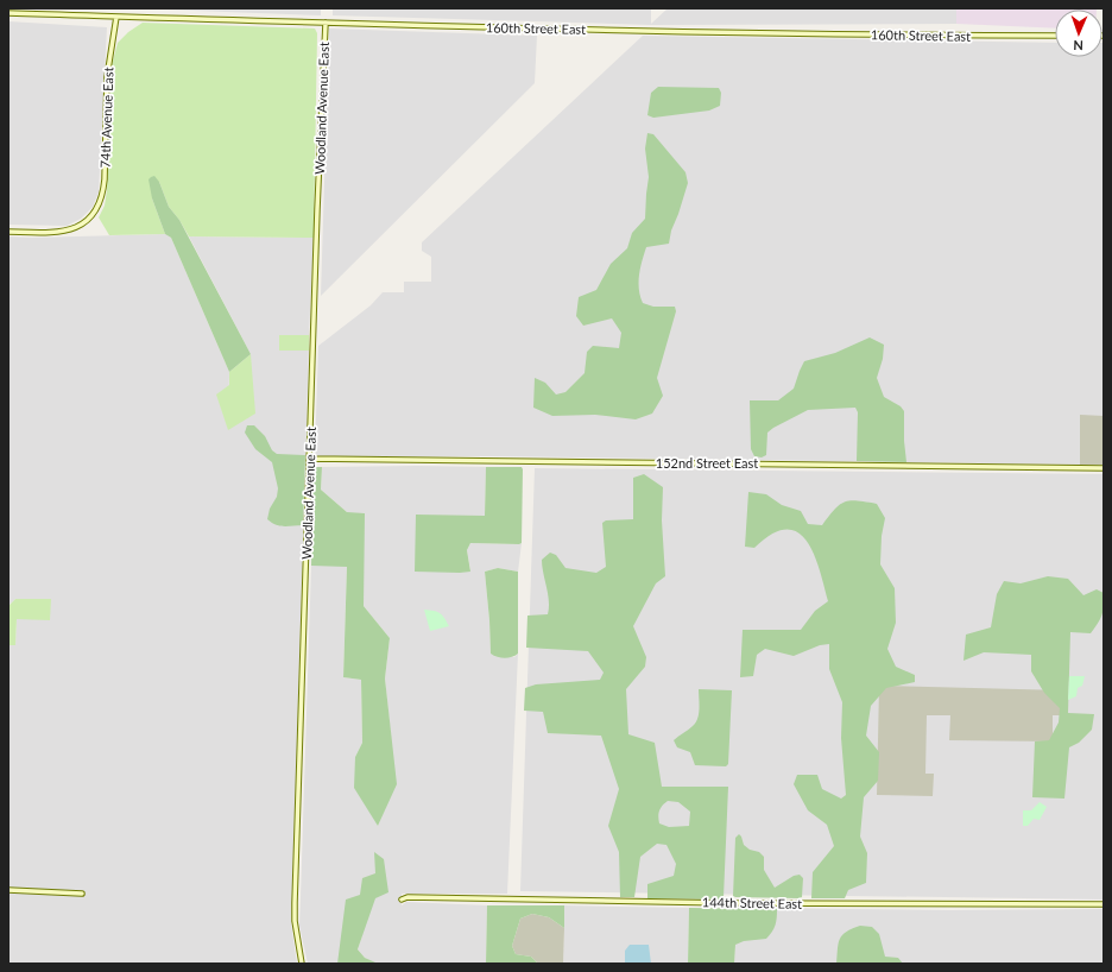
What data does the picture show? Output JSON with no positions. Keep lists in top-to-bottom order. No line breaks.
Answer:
{"streets":{"street":["160th Street East","Woodland Avenue East","74th Avenue East","152nd Street East","144th Street East"]},"crossings":[["160th Street East","Woodland Avenue East"],["160th Street East","74th Avenue East"],["Woodland Avenue East","152nd Street East"]],"north":"bottom"}
